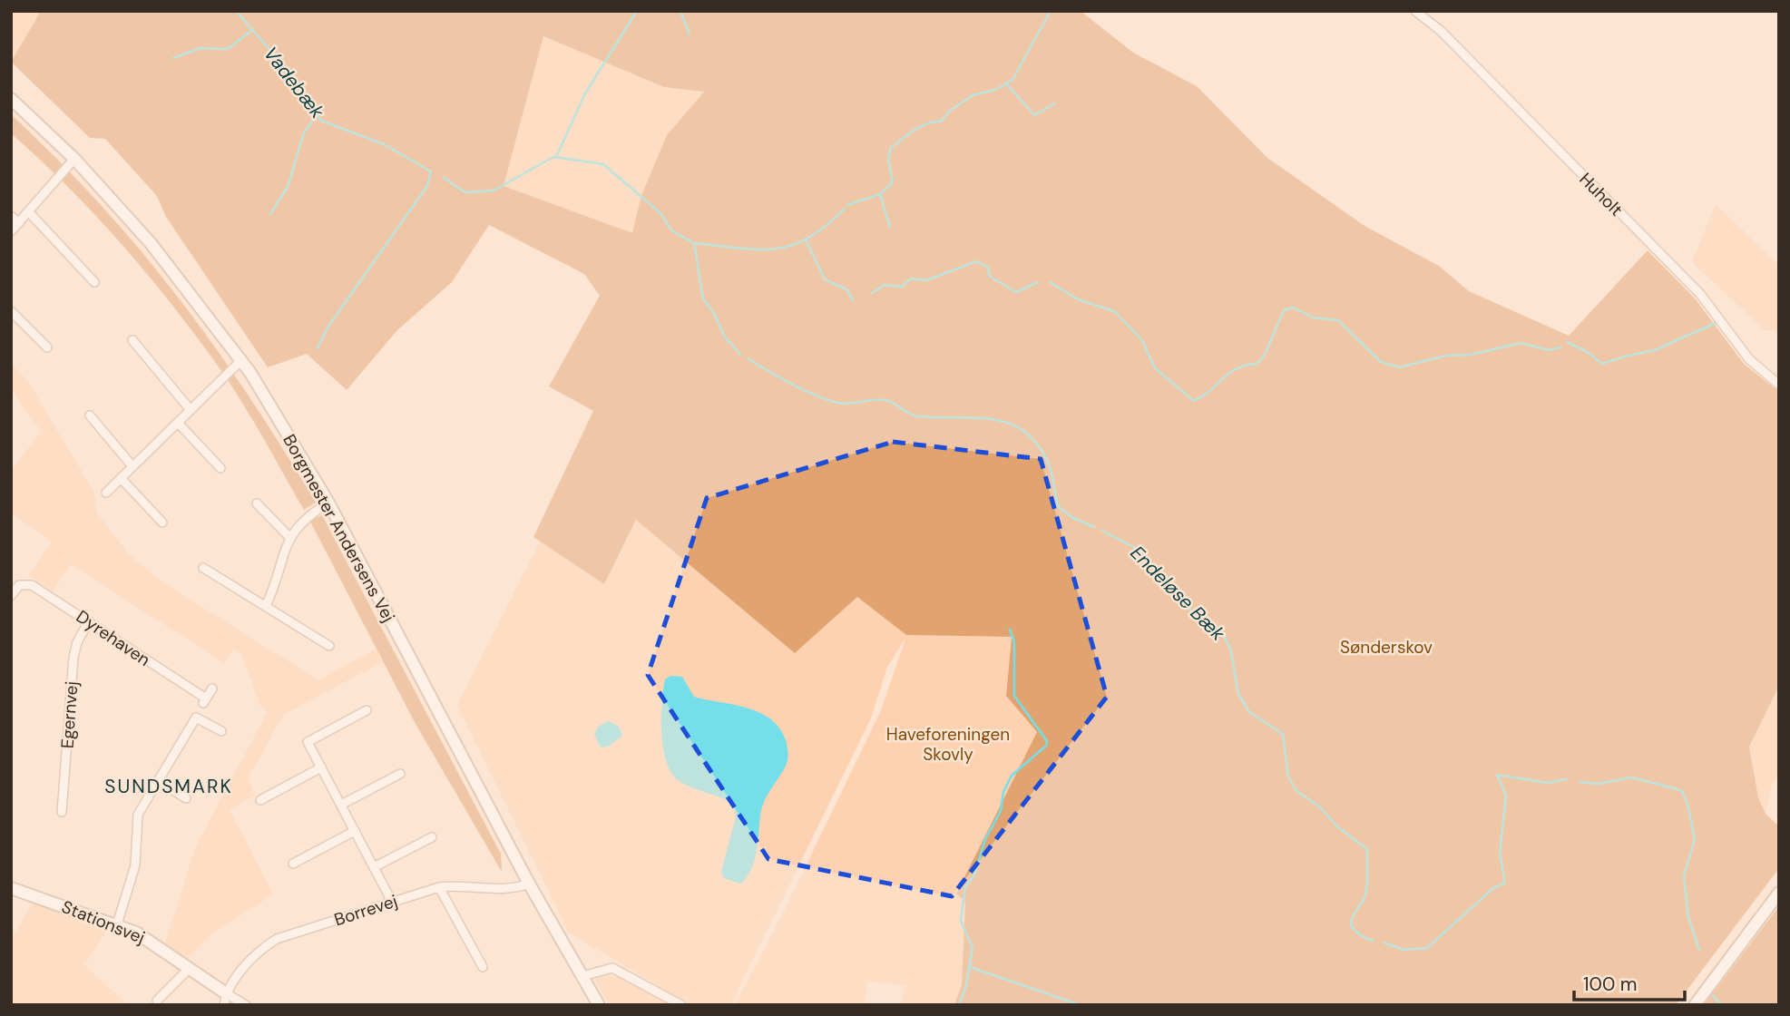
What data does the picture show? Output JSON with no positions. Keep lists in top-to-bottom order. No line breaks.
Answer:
{"streets":{"street":["Huholt","Borgmester Andersens Vej","Dyrehaven","Egernvej","Borrevej","Stationsvej"]},"crossings":[["Borgmester Andersens Vej","Borrevej"],["Dyrehaven","Egernvej"],["Borrevej","Stationsvej"]],"districts":["SUNDSMARK"],"water":["Vadebæk","Endeløse Bæk"],"parks":["Sønderskov","Haveforeningen Skovly"],"scale_bar":"100 m"}
